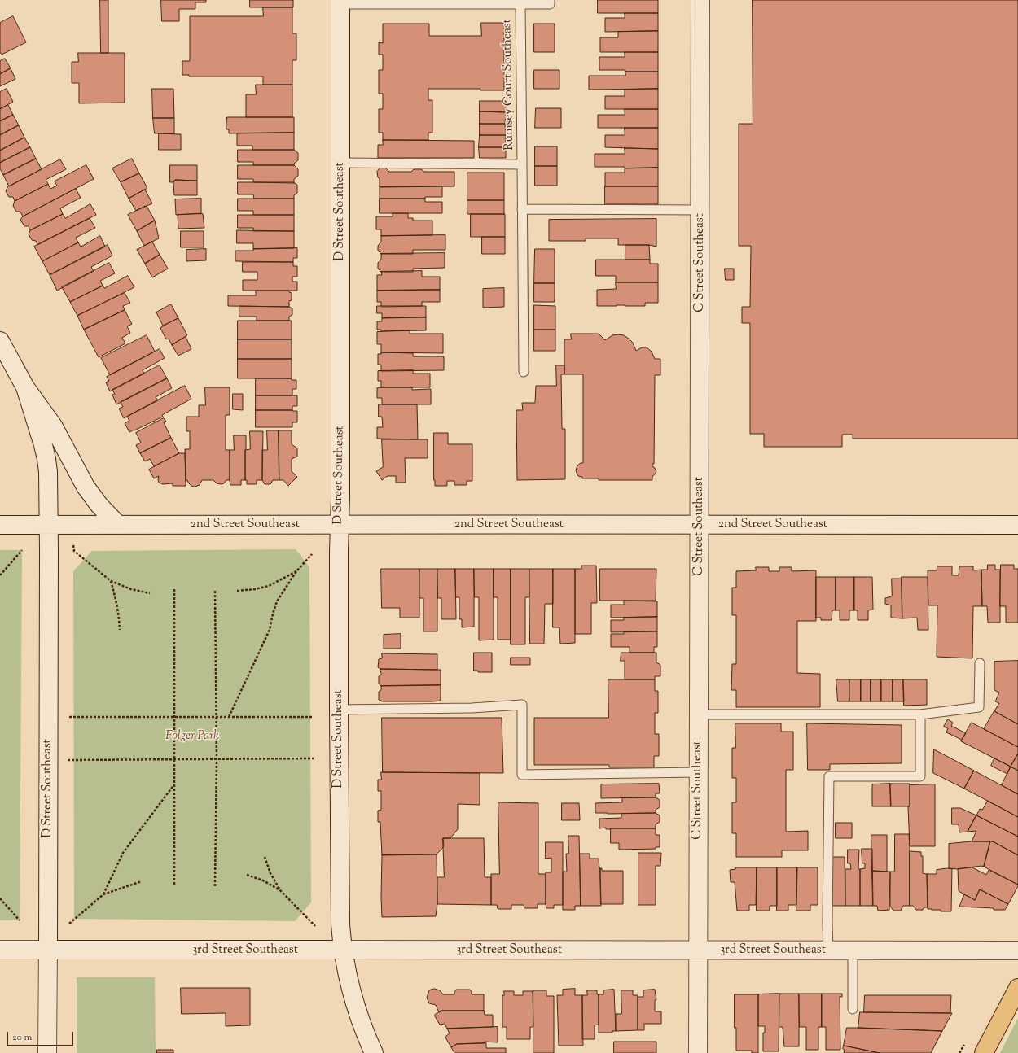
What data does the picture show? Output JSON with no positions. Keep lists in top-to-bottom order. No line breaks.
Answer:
{"streets":{"street":["D Street Southeast","C Street Southeast","2nd Street Southeast","3rd Street Southeast"],"lane":["Rumsey Court Southeast"]},"crossings":[["Rumsey Court Southeast","D Street Southeast"],["D Street Southeast","2nd Street Southeast"],["D Street Southeast","3rd Street Southeast"],["C Street Southeast","2nd Street Southeast"],["C Street Southeast","3rd Street Southeast"]],"parks":["Folger Park"],"scale_bar":"20 m"}
